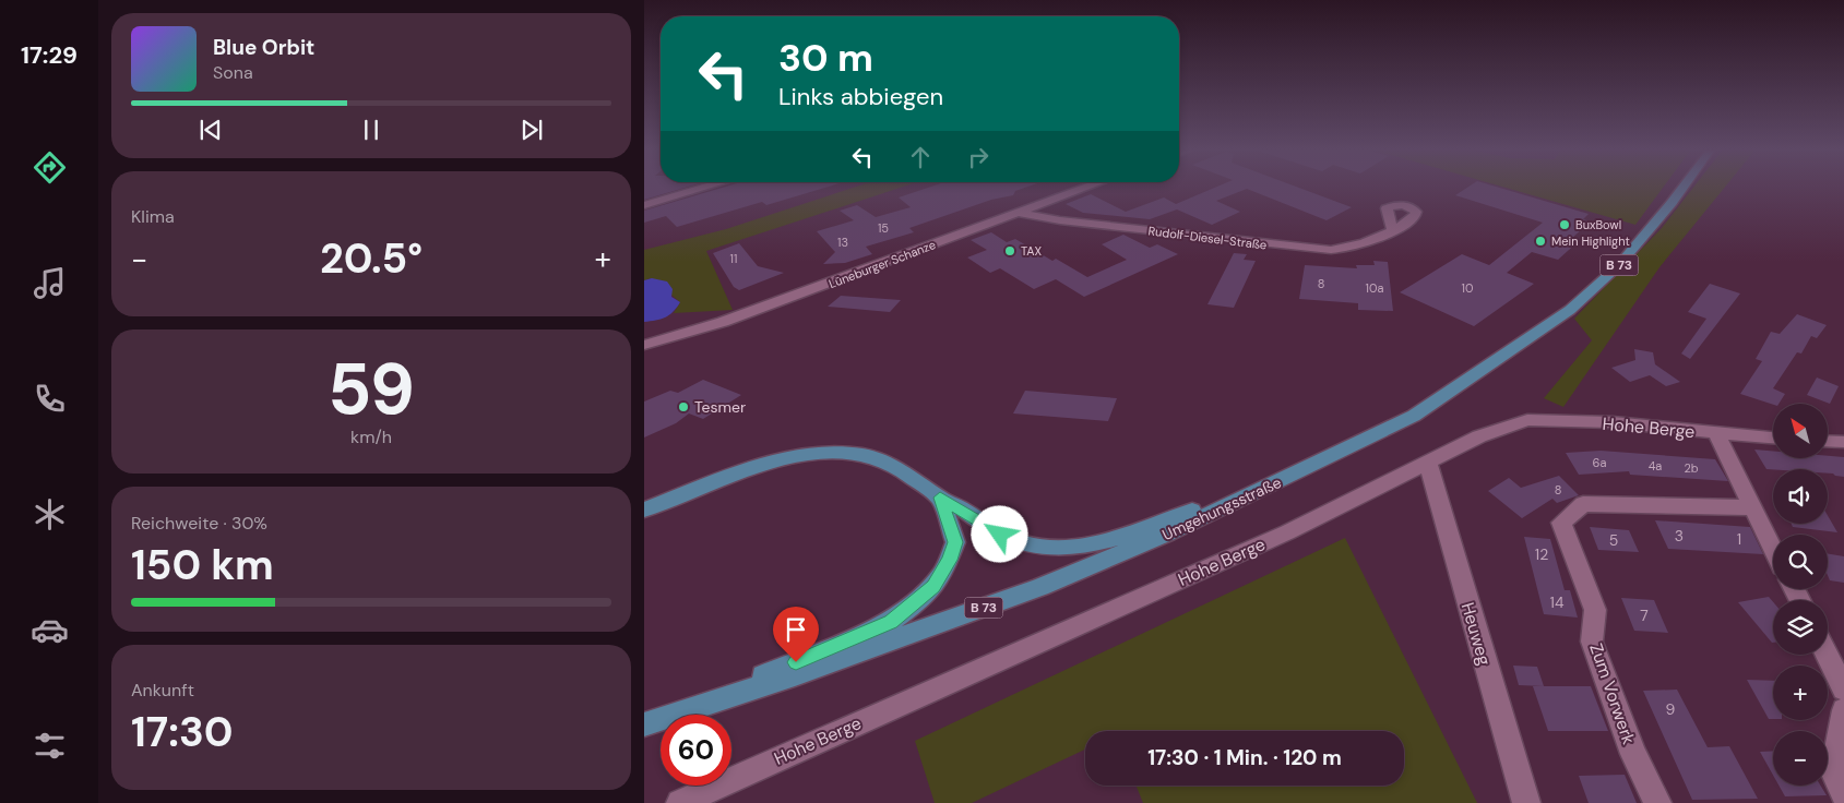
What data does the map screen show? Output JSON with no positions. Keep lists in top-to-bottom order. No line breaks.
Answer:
{"streets":{"main road":["B 73","Umgehungsstraße"],"street":["Rudolf-Diesel-Straße","Lüneburger Schanze","Hohe Berge","Heuweg","Zum Vorwerk"]},"crossings":[["Rudolf-Diesel-Straße","Lüneburger Schanze"],["Hohe Berge","Heuweg"]],"places":["BuxBowl","Mein Highlight","TAX","Tesmer"],"house_numbers":["15","13","11","8","10a","10","6a","4a","2b","8","3","1","5","12","14","7","9"],"north":"top left","page":{"tabs":"17:29","turn":["30 m","Links abbiegen"],"song":["Blue Orbit","Sona"],"tile":["Klima",["59","km/h"],["Reichweite · 30%","150 km"],["Ankunft","17:30"]],"heat":["−","20.5°","+"],"map_buttons":["+","−"],"limit":"60","trip":"17:30 · 1 Min. · 120 m"}}
